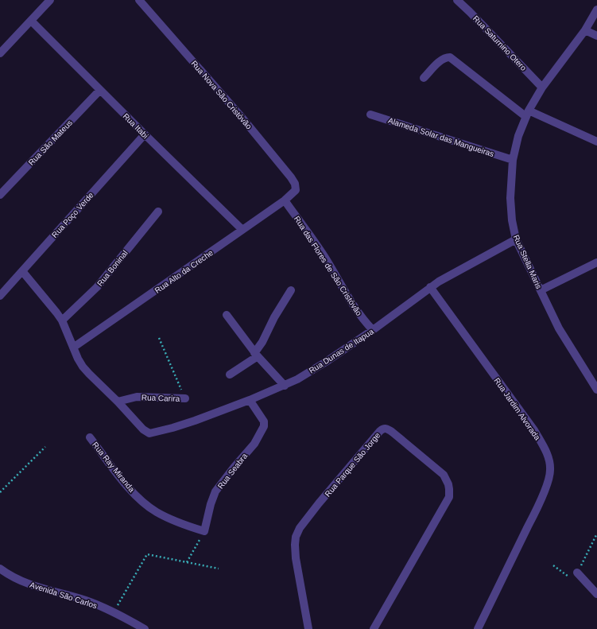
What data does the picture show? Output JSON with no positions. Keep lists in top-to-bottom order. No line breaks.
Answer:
{"streets":{"street":["Rua Saturnino Otero","Rua Nova São Cristóvão","Rua Itabi","Alameda Solar das Mangueiras","Rua São Mateus","Rua Poço Verde","Rua Stella Maris","Rua das Flores de São Cristóvão","Rua Boninal","Rua Alto da Creche","Rua Dunas de Itapua","Rua Carira","Rua Jardim Alvorada","Rua Parque São Jorge","Rua Ray Miranda","Rua Seabra","Avenida São Carlos"]},"crossings":[["Rua Saturnino Otero","Rua Stella Maris"],["Rua Nova São Cristóvão","Rua Alto da Creche"],["Rua Itabi","Rua São Mateus"],["Rua Itabi","Rua Poço Verde"],["Rua Itabi","Rua Alto da Creche"],["Alameda Solar das Mangueiras","Rua Stella Maris"],["Rua Stella Maris","Rua Dunas de Itapua"],["Rua das Flores de São Cristóvão","Rua Alto da Creche"],["Rua das Flores de São Cristóvão","Rua Dunas de Itapua"],["Rua Dunas de Itapua","Rua Carira"],["Rua Dunas de Itapua","Rua Jardim Alvorada"],["Rua Dunas de Itapua","Rua Seabra"],["Rua Ray Miranda","Rua Seabra"]]}
